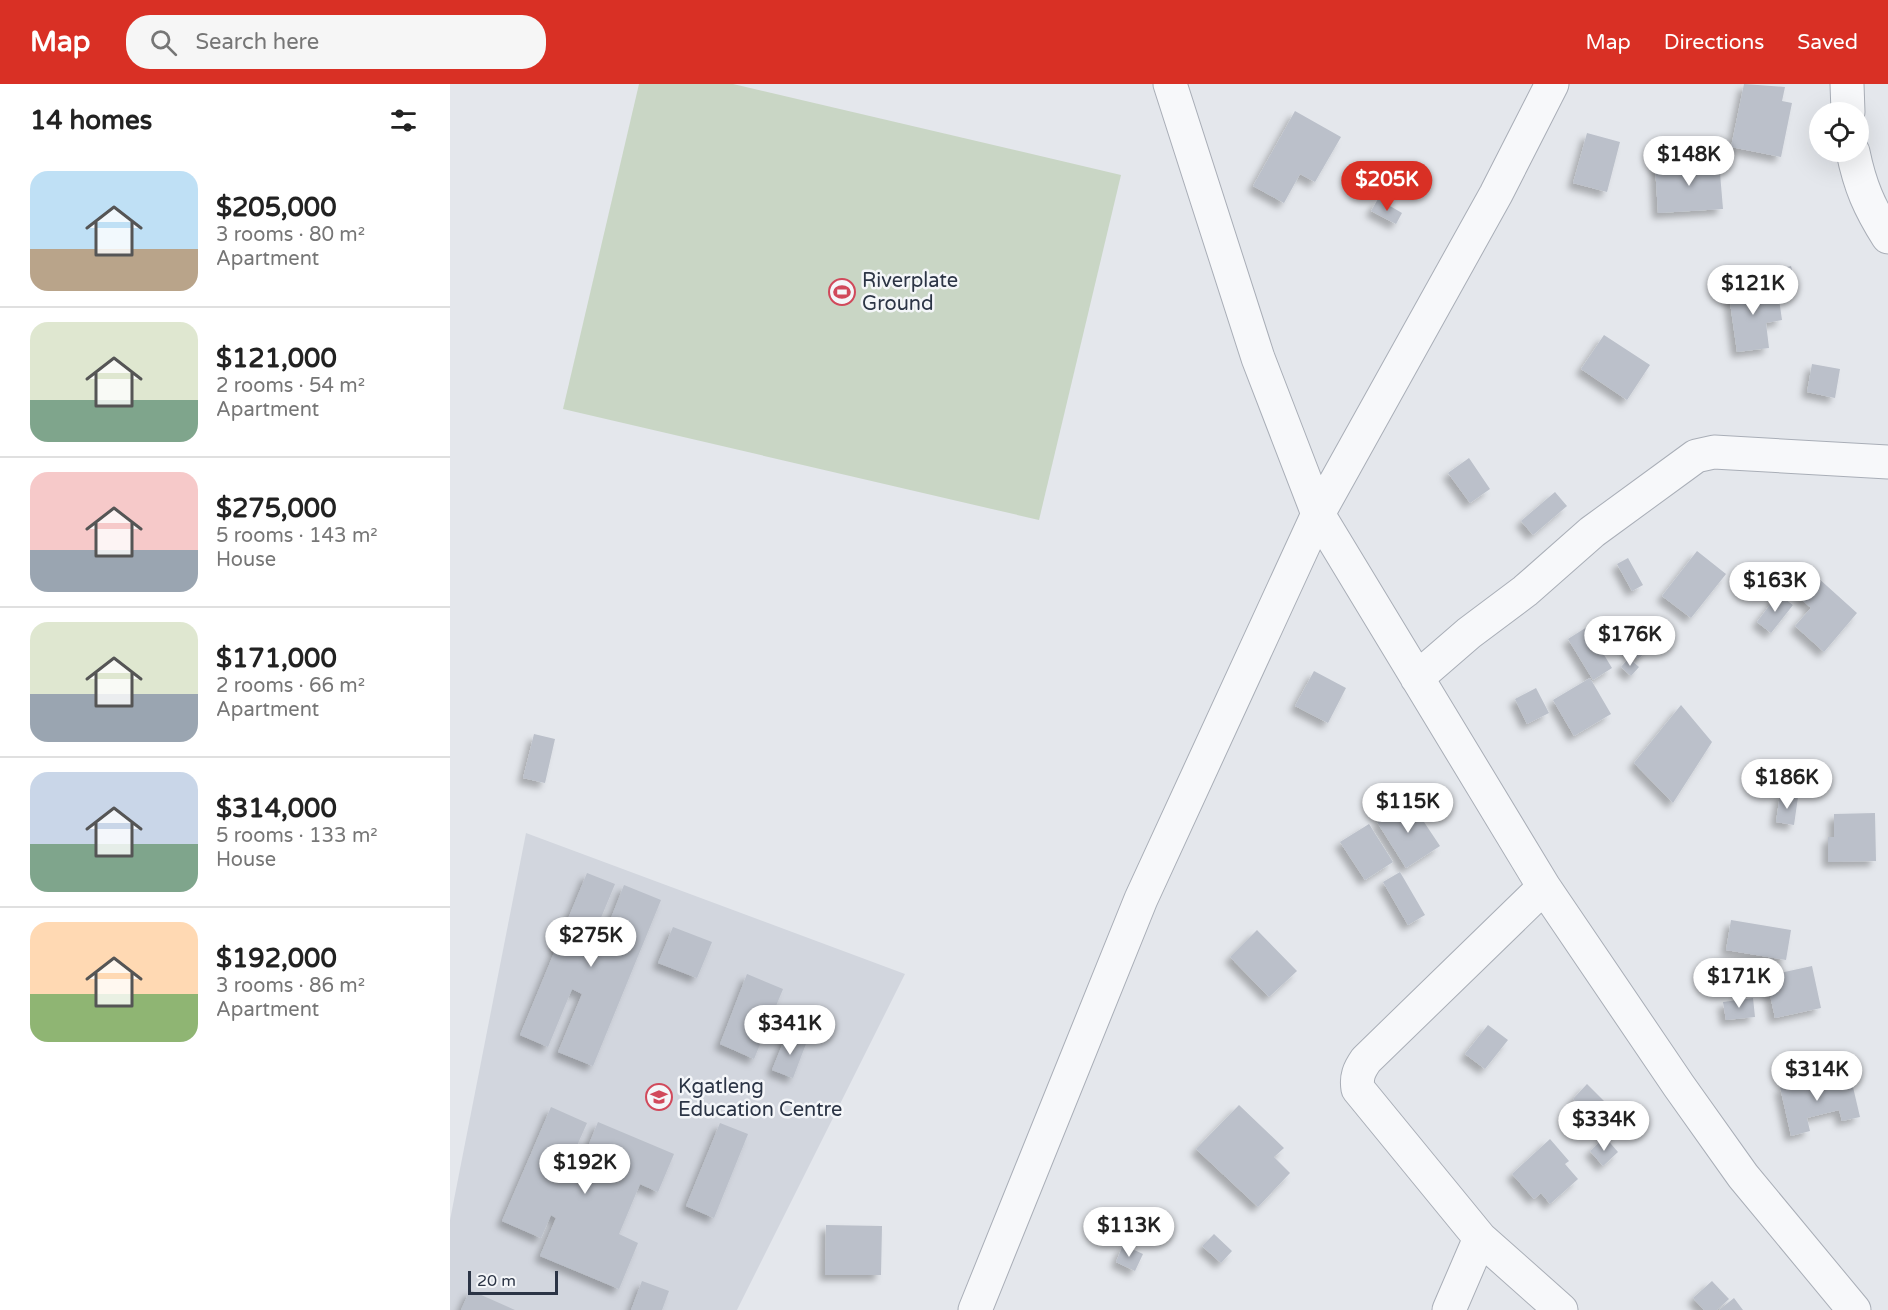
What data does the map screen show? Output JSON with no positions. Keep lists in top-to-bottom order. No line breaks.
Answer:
{"places":{"sports":["Riverplate Ground"],"school or university":["Kgatleng Education Centre"]},"scale_bar":"20 m","page":{"header":"Map","search":"Search here","nav":["Map","Directions","Saved"],"heading":"14 homes","price":["$148K","$205K","$121K","$163K","$176K","$186K","$115K","$275K","$171K","$341K","$314K","$334K","$192K","$113K"],"list":[{"name":"$205,000","note":"3 rooms · 80 m² · Apartment"},{"name":"$121,000","note":"2 rooms · 54 m² · Apartment"},{"name":"$275,000","note":"5 rooms · 143 m² · House"},{"name":"$171,000","note":"2 rooms · 66 m² · Apartment"},{"name":"$314,000","note":"5 rooms · 133 m² · House"},{"name":"$192,000","note":"3 rooms · 86 m² · Apartment"}],"scale":"20 m"}}
